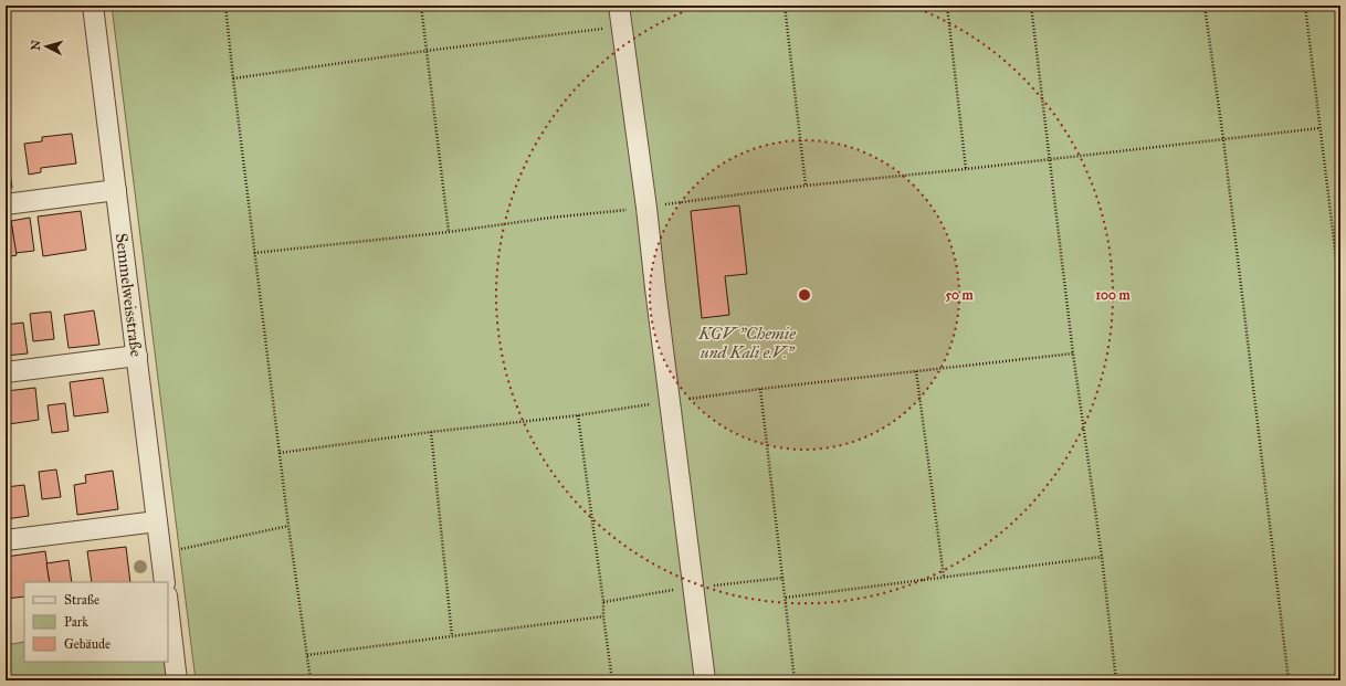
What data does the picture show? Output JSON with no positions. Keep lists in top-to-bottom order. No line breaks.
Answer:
{"streets":{"street":["Semmelweisstraße"]},"parks":["KGV \"Chemie und Kali e.V.\""],"legend":["Straße","Park","Gebäude"],"north":"left","rings":["50 m","100 m"]}
